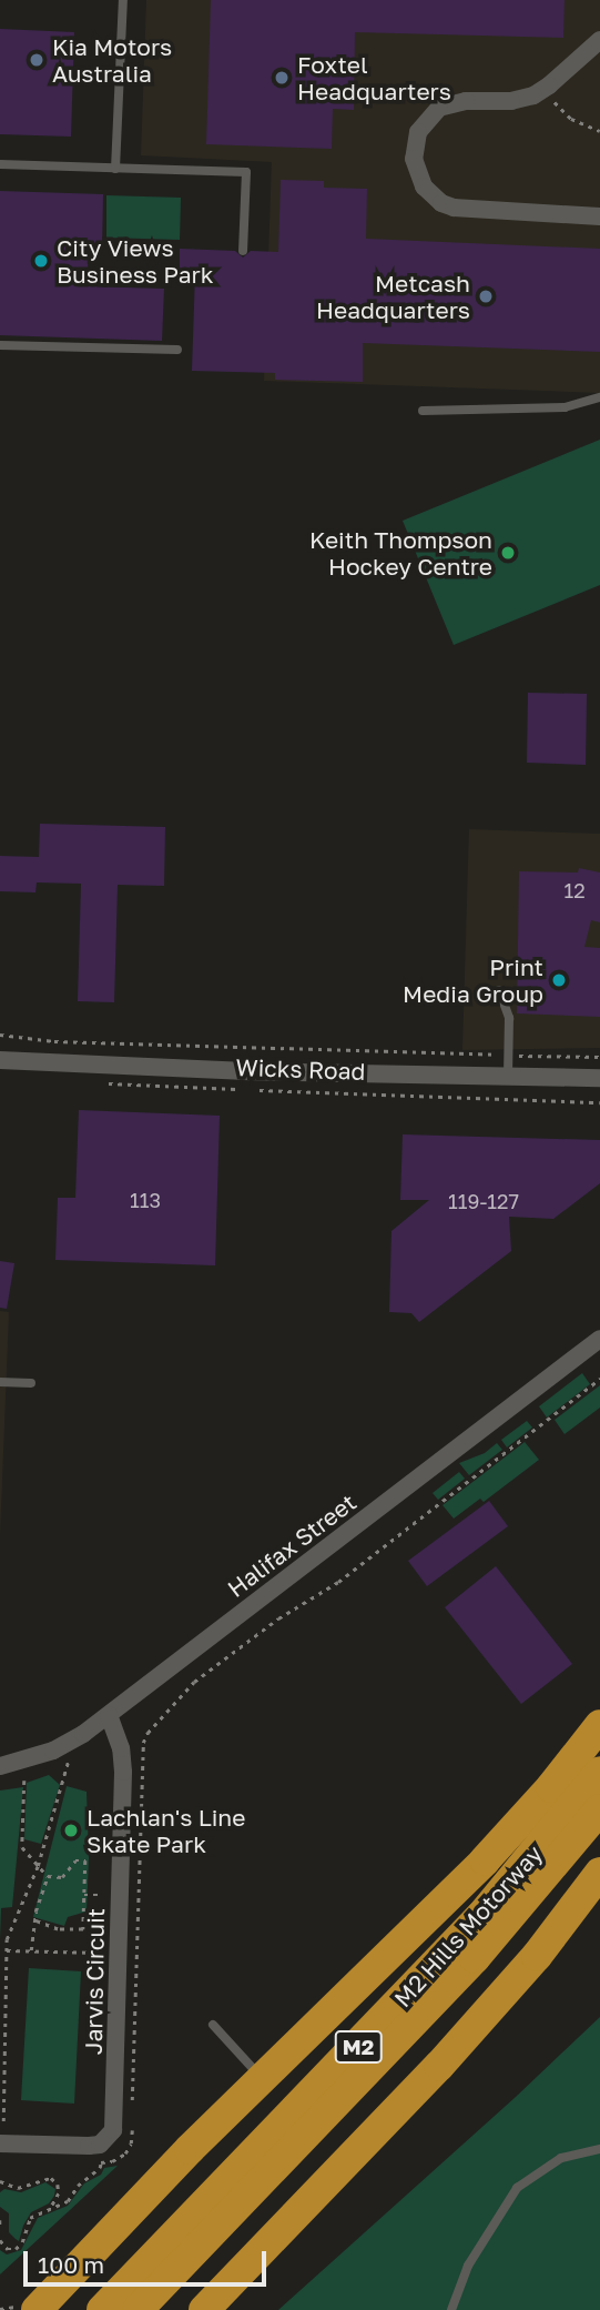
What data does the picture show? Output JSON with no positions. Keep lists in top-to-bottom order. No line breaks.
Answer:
{"streets":{"highway":["M2 Hills Motorway","M2"],"street":["Wicks Road","Halifax Street","Jarvis Circuit"]},"crossings":[["Halifax Street","Jarvis Circuit"]],"places":["Kia Motors Australia","Foxtel Headquarters","City Views Business Park","Metcash Headquarters","Keith Thompson Hockey Centre","Print Media Group","Lachlan's Line Skate Park"],"house_numbers":["12","113","119-127"],"scale_bar":"100 m"}
